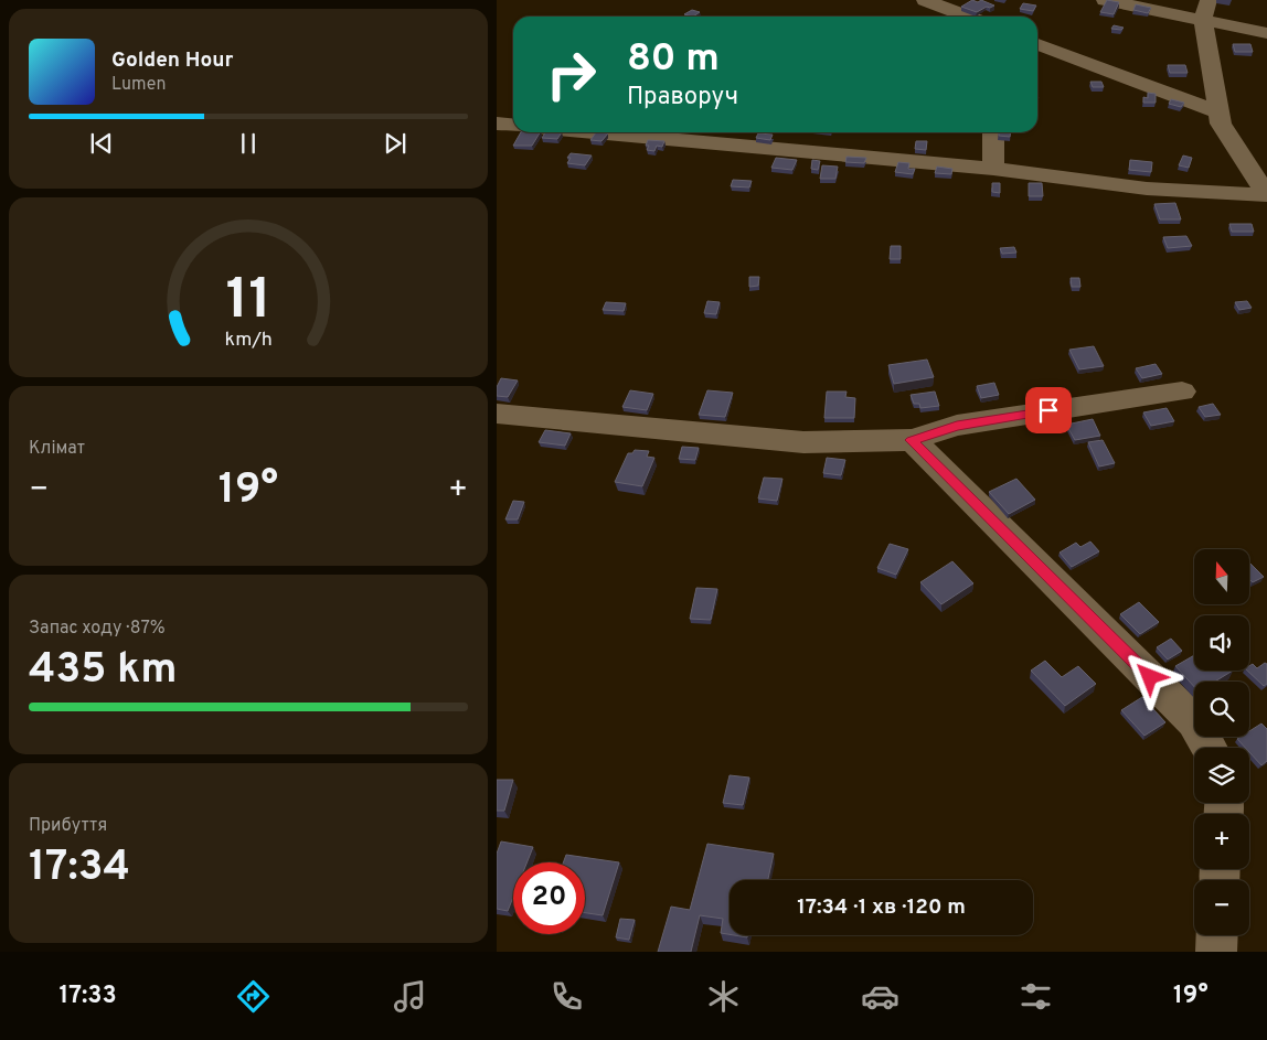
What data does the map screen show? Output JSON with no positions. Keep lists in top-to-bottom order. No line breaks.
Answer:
{"north":"top","page":{"turn":["80 m","Праворуч"],"song":["Golden Hour","Lumen"],"tile":["Клімат",["Запас ходу · 87%","435 km"],["Прибуття","17:34"]],"heat":["−","19°","+"],"map_buttons":["+","−"],"limit":"20","trip":"17:34 · 1 хв · 120 m","tabs":["17:33","19°"],"gauge":["11","km/h"]}}
